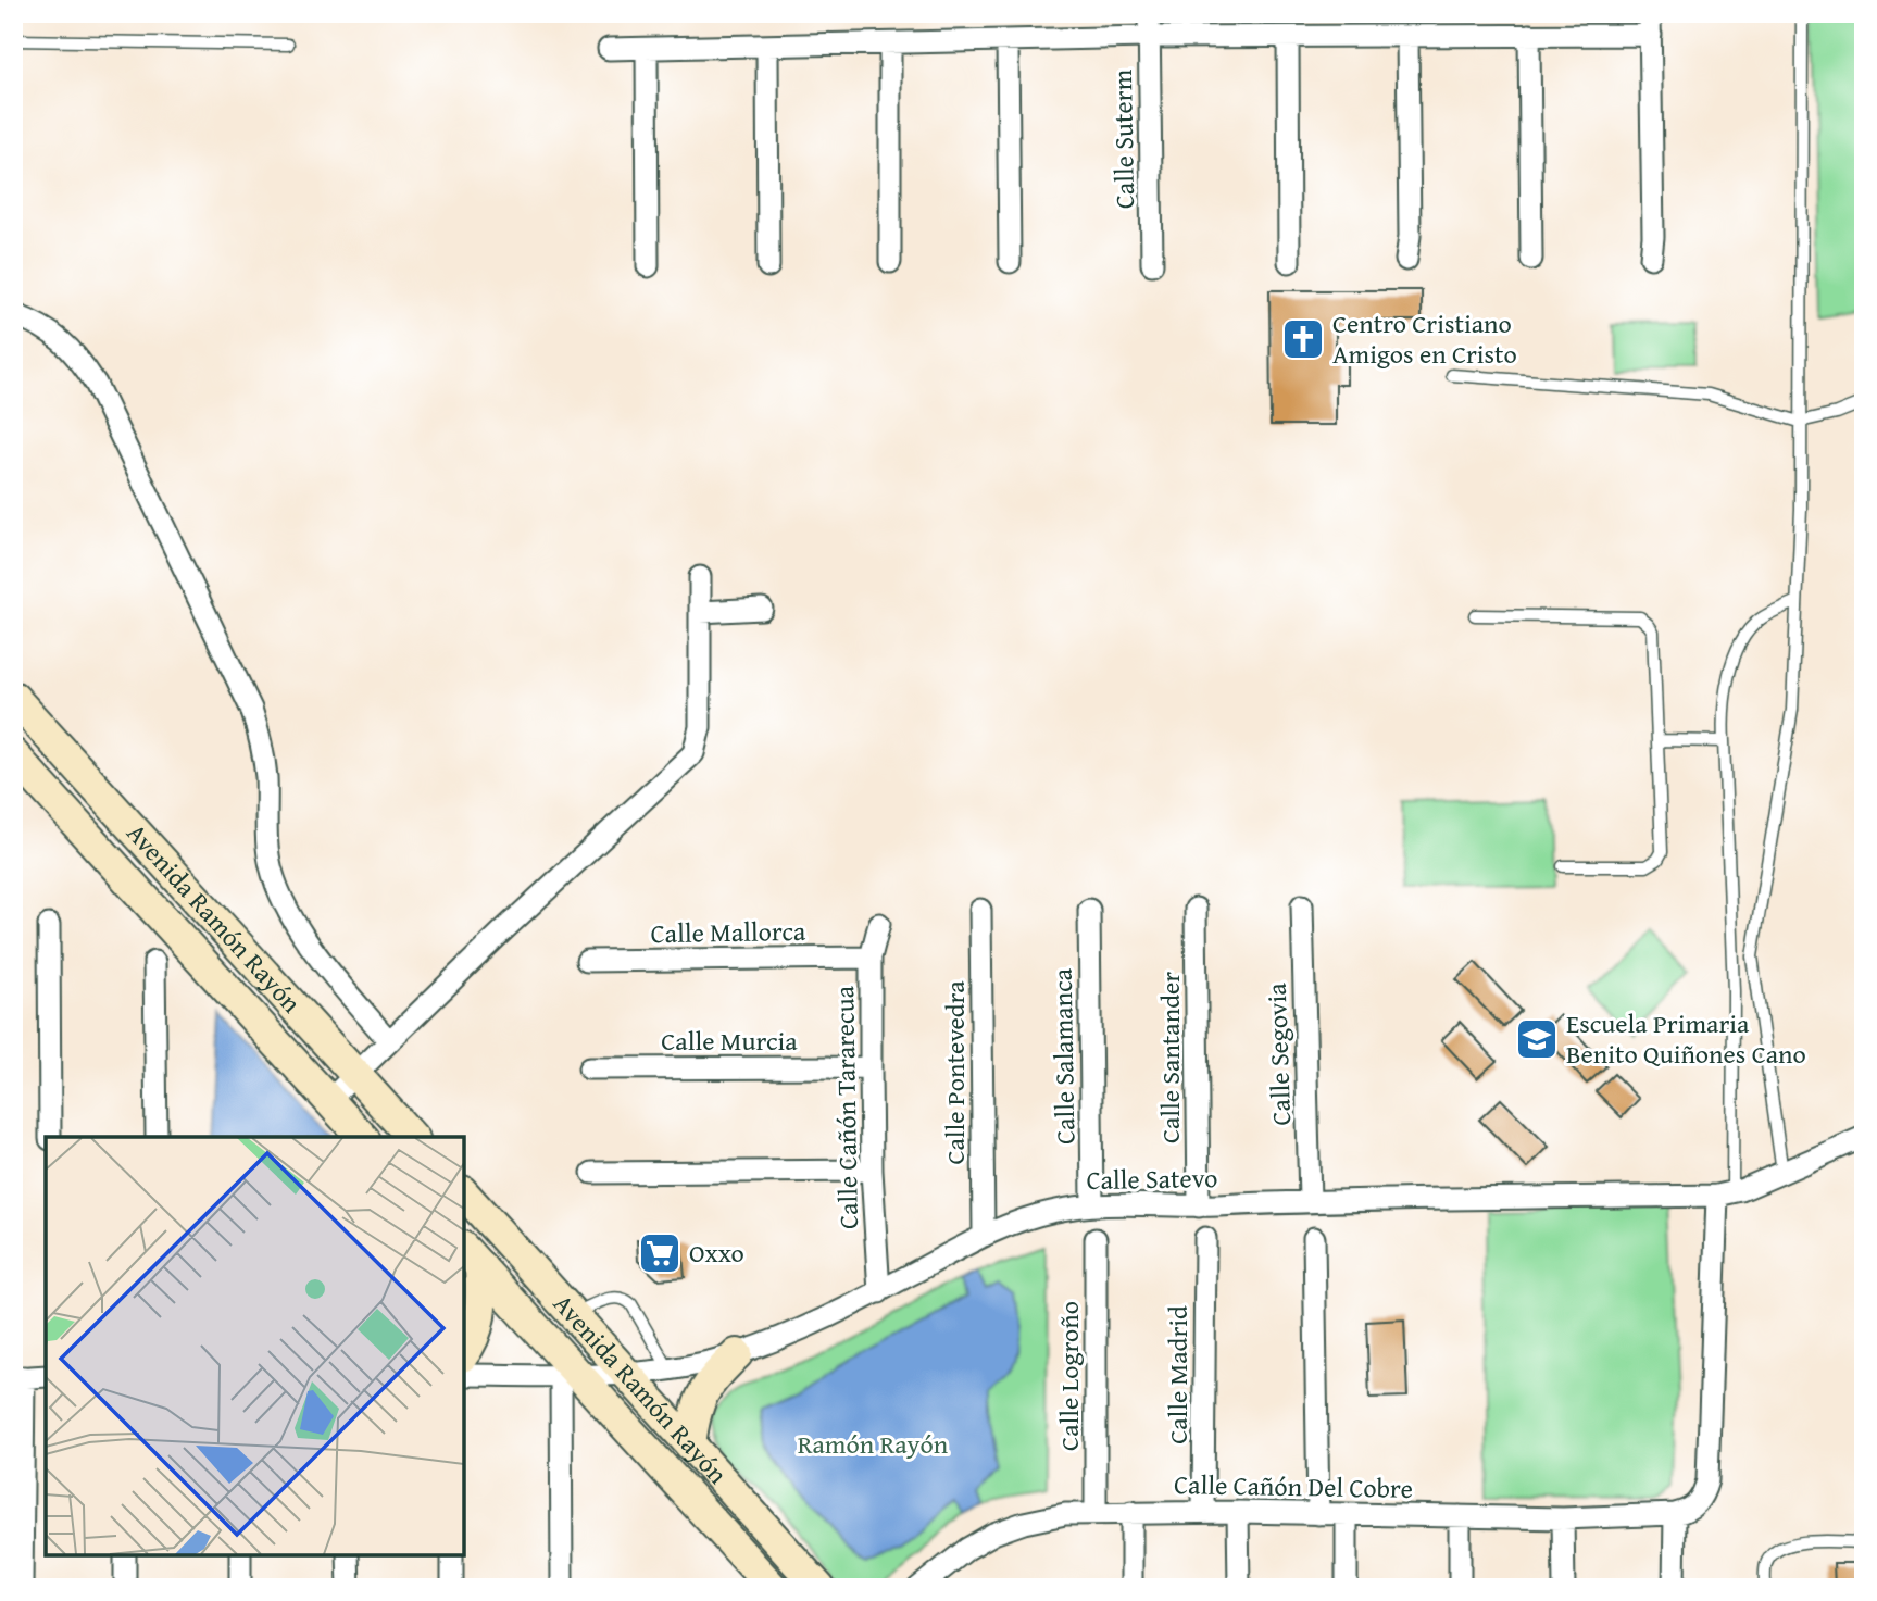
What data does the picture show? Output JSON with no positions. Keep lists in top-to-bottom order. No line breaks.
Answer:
{"streets":{"main road":["Avenida Ramón Rayón"],"street":["Calle Suterm","Calle Mallorca","Calle Murcia","Calle Segovia","Calle Salamanca","Calle Santander","Calle Pontevedra","Calle Cañón Tararecua","Calle Satevo","Calle Madrid","Calle Logroño","Calle Cañón Del Cobre"]},"crossings":[["Avenida Ramón Rayón","Calle Satevo"],["Calle Mallorca","Calle Cañón Tararecua"],["Calle Murcia","Calle Cañón Tararecua"],["Calle Segovia","Calle Satevo"],["Calle Salamanca","Calle Satevo"],["Calle Santander","Calle Satevo"],["Calle Pontevedra","Calle Satevo"],["Calle Cañón Tararecua","Calle Satevo"],["Calle Madrid","Calle Cañón Del Cobre"],["Calle Logroño","Calle Cañón Del Cobre"]],"parks":["Ramón Rayón"],"places":{"church":["Centro Cristiano Amigos en Cristo"],"school or university":["Escuela Primaria Benito Quiñones Cano"],"supermarket":["Oxxo"]}}
